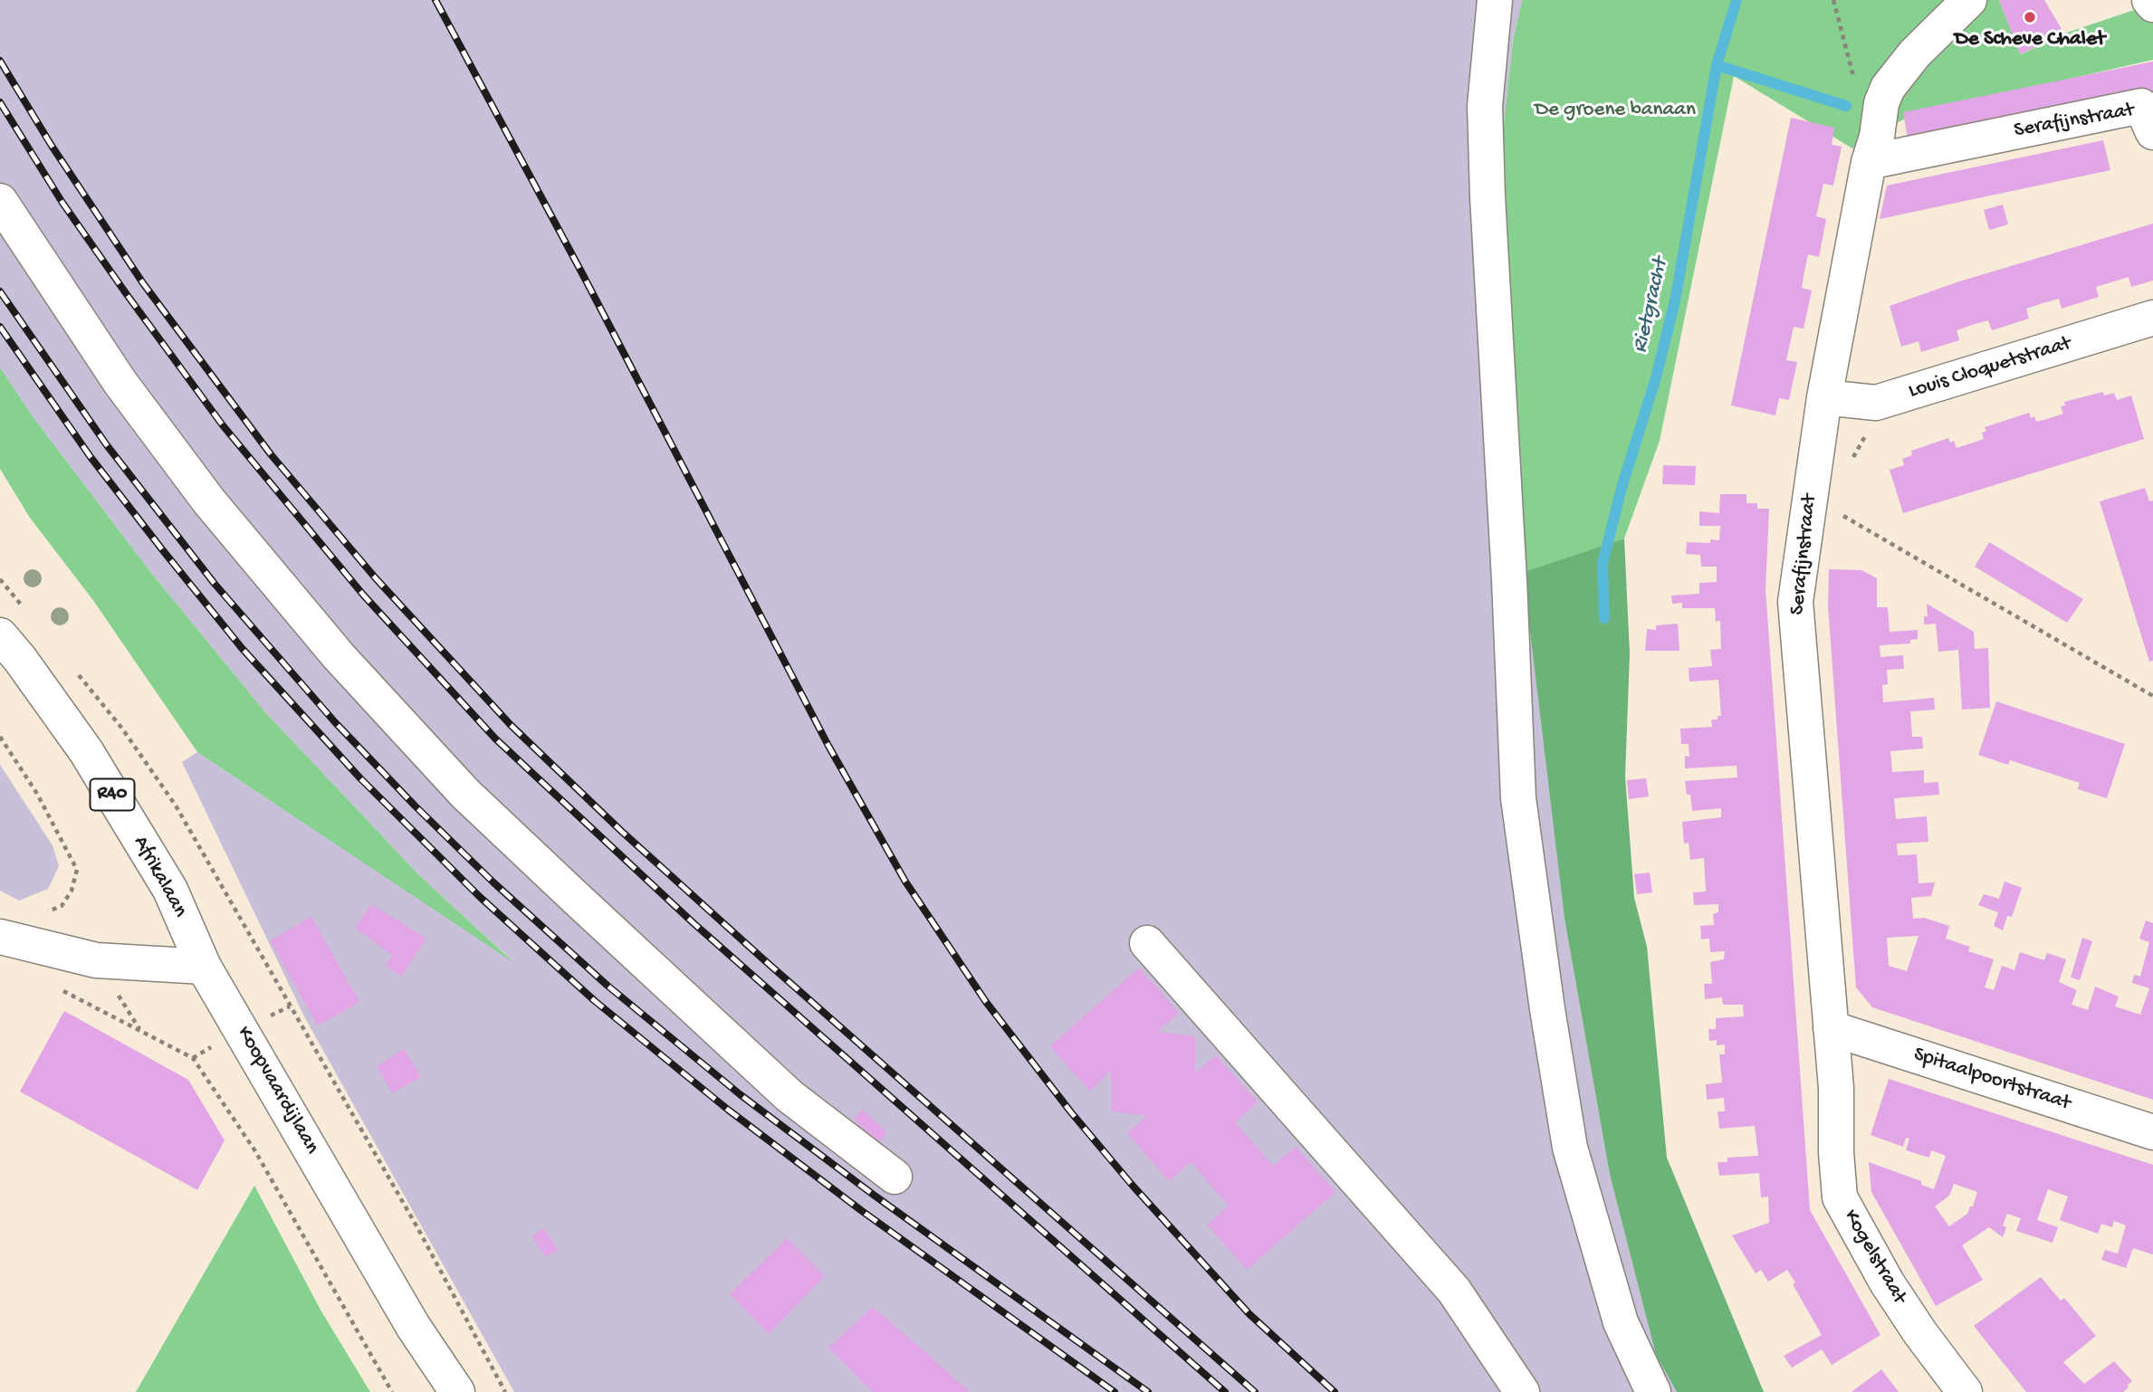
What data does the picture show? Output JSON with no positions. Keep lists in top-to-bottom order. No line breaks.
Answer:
{"streets":{"street":["Serafijnstraat","Louis Cloquetstraat","R40","Afrikalaan","Spitaalpoortstraat","Koopvaardijlaan","Kogelstraat"]},"crossings":[["Serafijnstraat","Louis Cloquetstraat"],["Serafijnstraat","Spitaalpoortstraat"],["Serafijnstraat","Kogelstraat"],["Afrikalaan","Koopvaardijlaan"],["Spitaalpoortstraat","Kogelstraat"]],"water":["Rietgracht"],"parks":["De groene banaan"],"places":["De Scheve Chalet"]}
